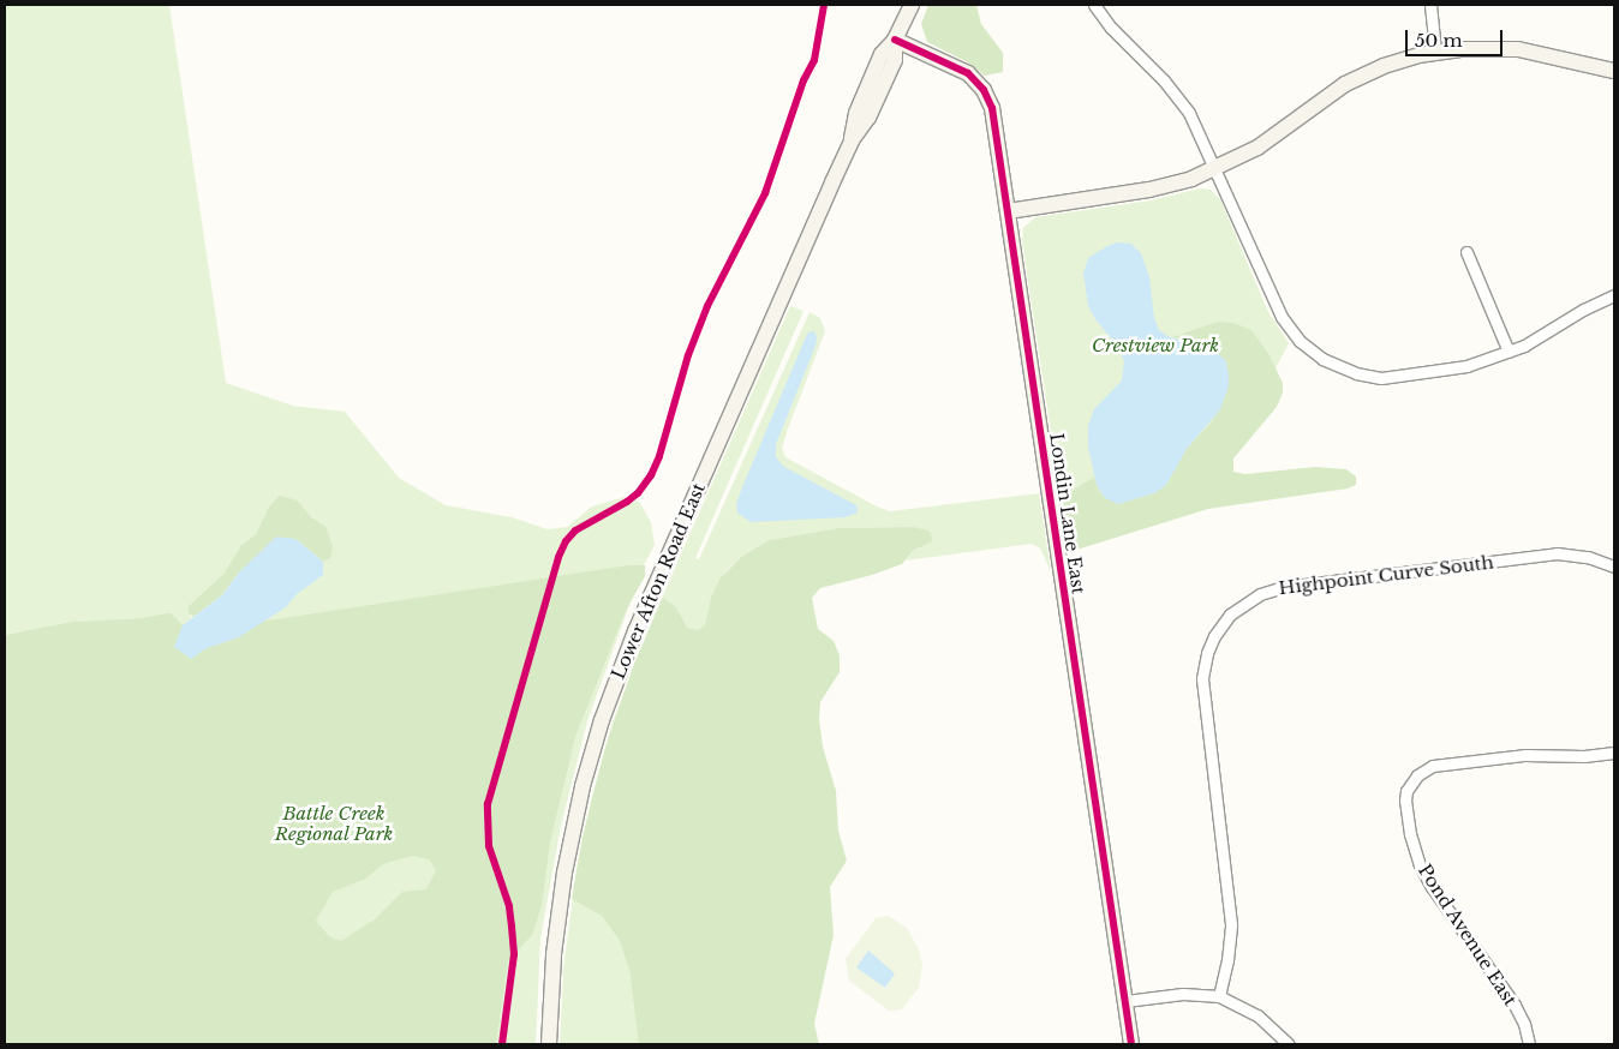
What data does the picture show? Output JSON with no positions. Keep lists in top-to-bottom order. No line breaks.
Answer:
{"streets":{"street":["Londin Lane East","Highpoint Curve South","Lower Afton Road East","Pond Avenue East"]},"crossings":[["Londin Lane East","Lower Afton Road East"]],"parks":["Crestview Park","Battle Creek Regional Park"],"scale_bar":"50 m"}
